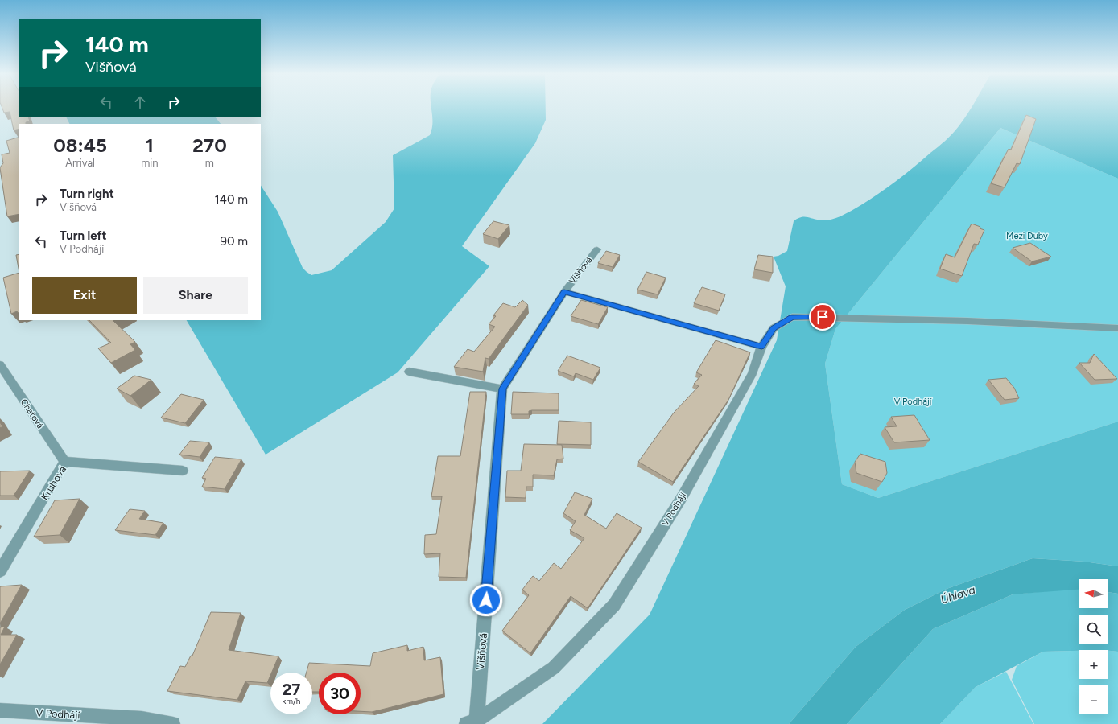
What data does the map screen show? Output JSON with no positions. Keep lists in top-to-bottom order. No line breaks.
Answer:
{"streets":{"street":["Višňová","Chatová","Kruhová","V Podhájí"]},"crossings":[["Višňová","V Podhájí"],["Chatová","Kruhová"]],"water":["Úhlava"],"parks":["Mezi Duby","V Podhájí"],"north":"left","page":{"turn":["140 m","Višňová"],"eta":["08:45","Arrival","1","min","270","m"],"list":[{"name":"Turn right","note":"Višňová","value":"140 m"},{"name":"Turn left","note":"V Podhájí","value":"90 m"}],"buttons":["Exit","Share"],"map_buttons":["+","−"],"speed":"27 km/h","limit":"30"}}
